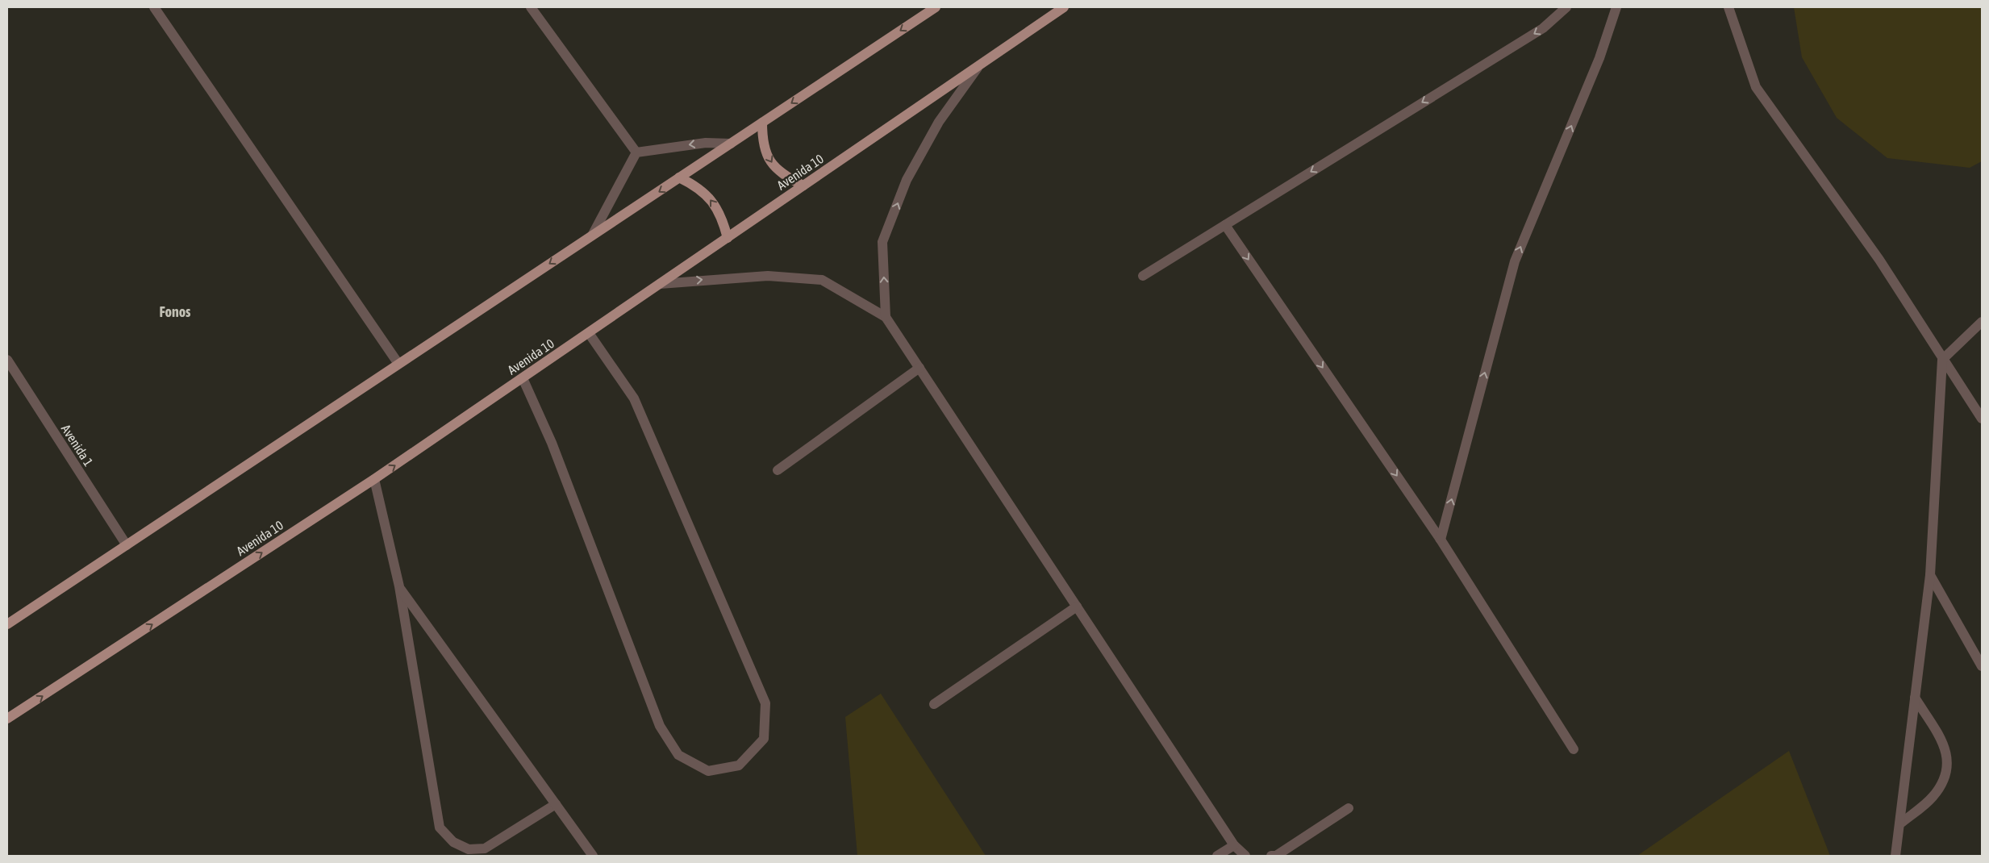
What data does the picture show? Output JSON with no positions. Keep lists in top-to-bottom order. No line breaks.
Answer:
{"streets":{"main road":["Avenida 10"],"street":["Avenida 1"]},"districts":["Fonos"]}
